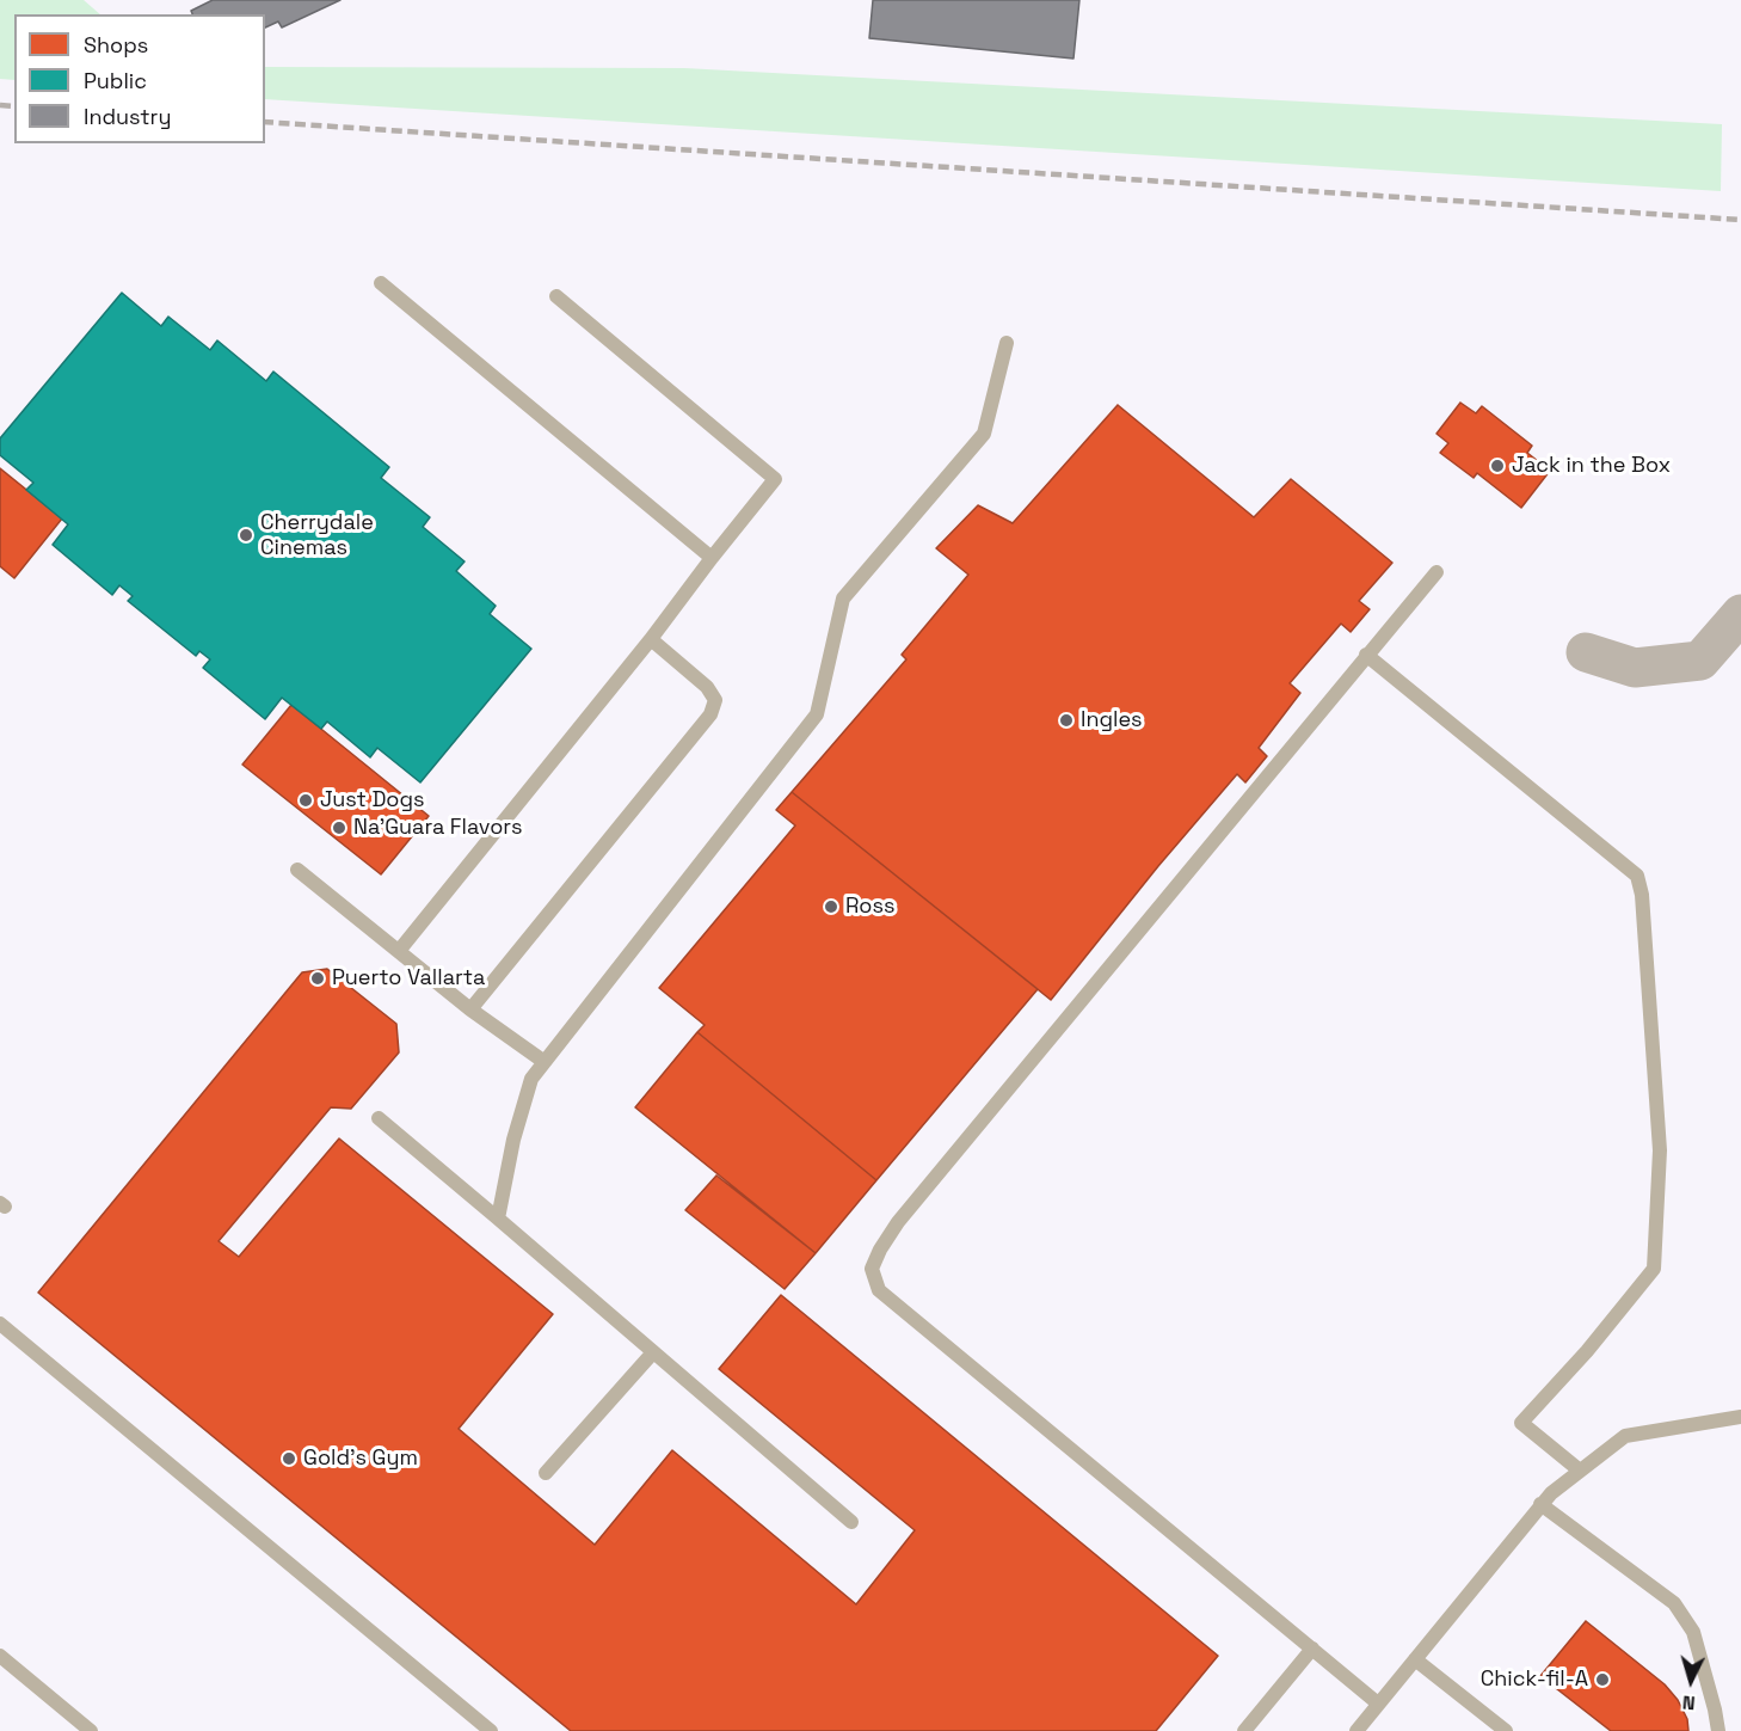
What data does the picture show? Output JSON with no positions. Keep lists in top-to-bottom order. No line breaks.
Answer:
{"places":["Jack in the Box","Cherrydale Cinemas","Ingles","Just Dogs","Na’Guara Flavors","Ross","Puerto Vallarta","Gold's Gym","Chick-fil-A"],"legend":["Shops","Public","Industry"],"north":"bottom"}
